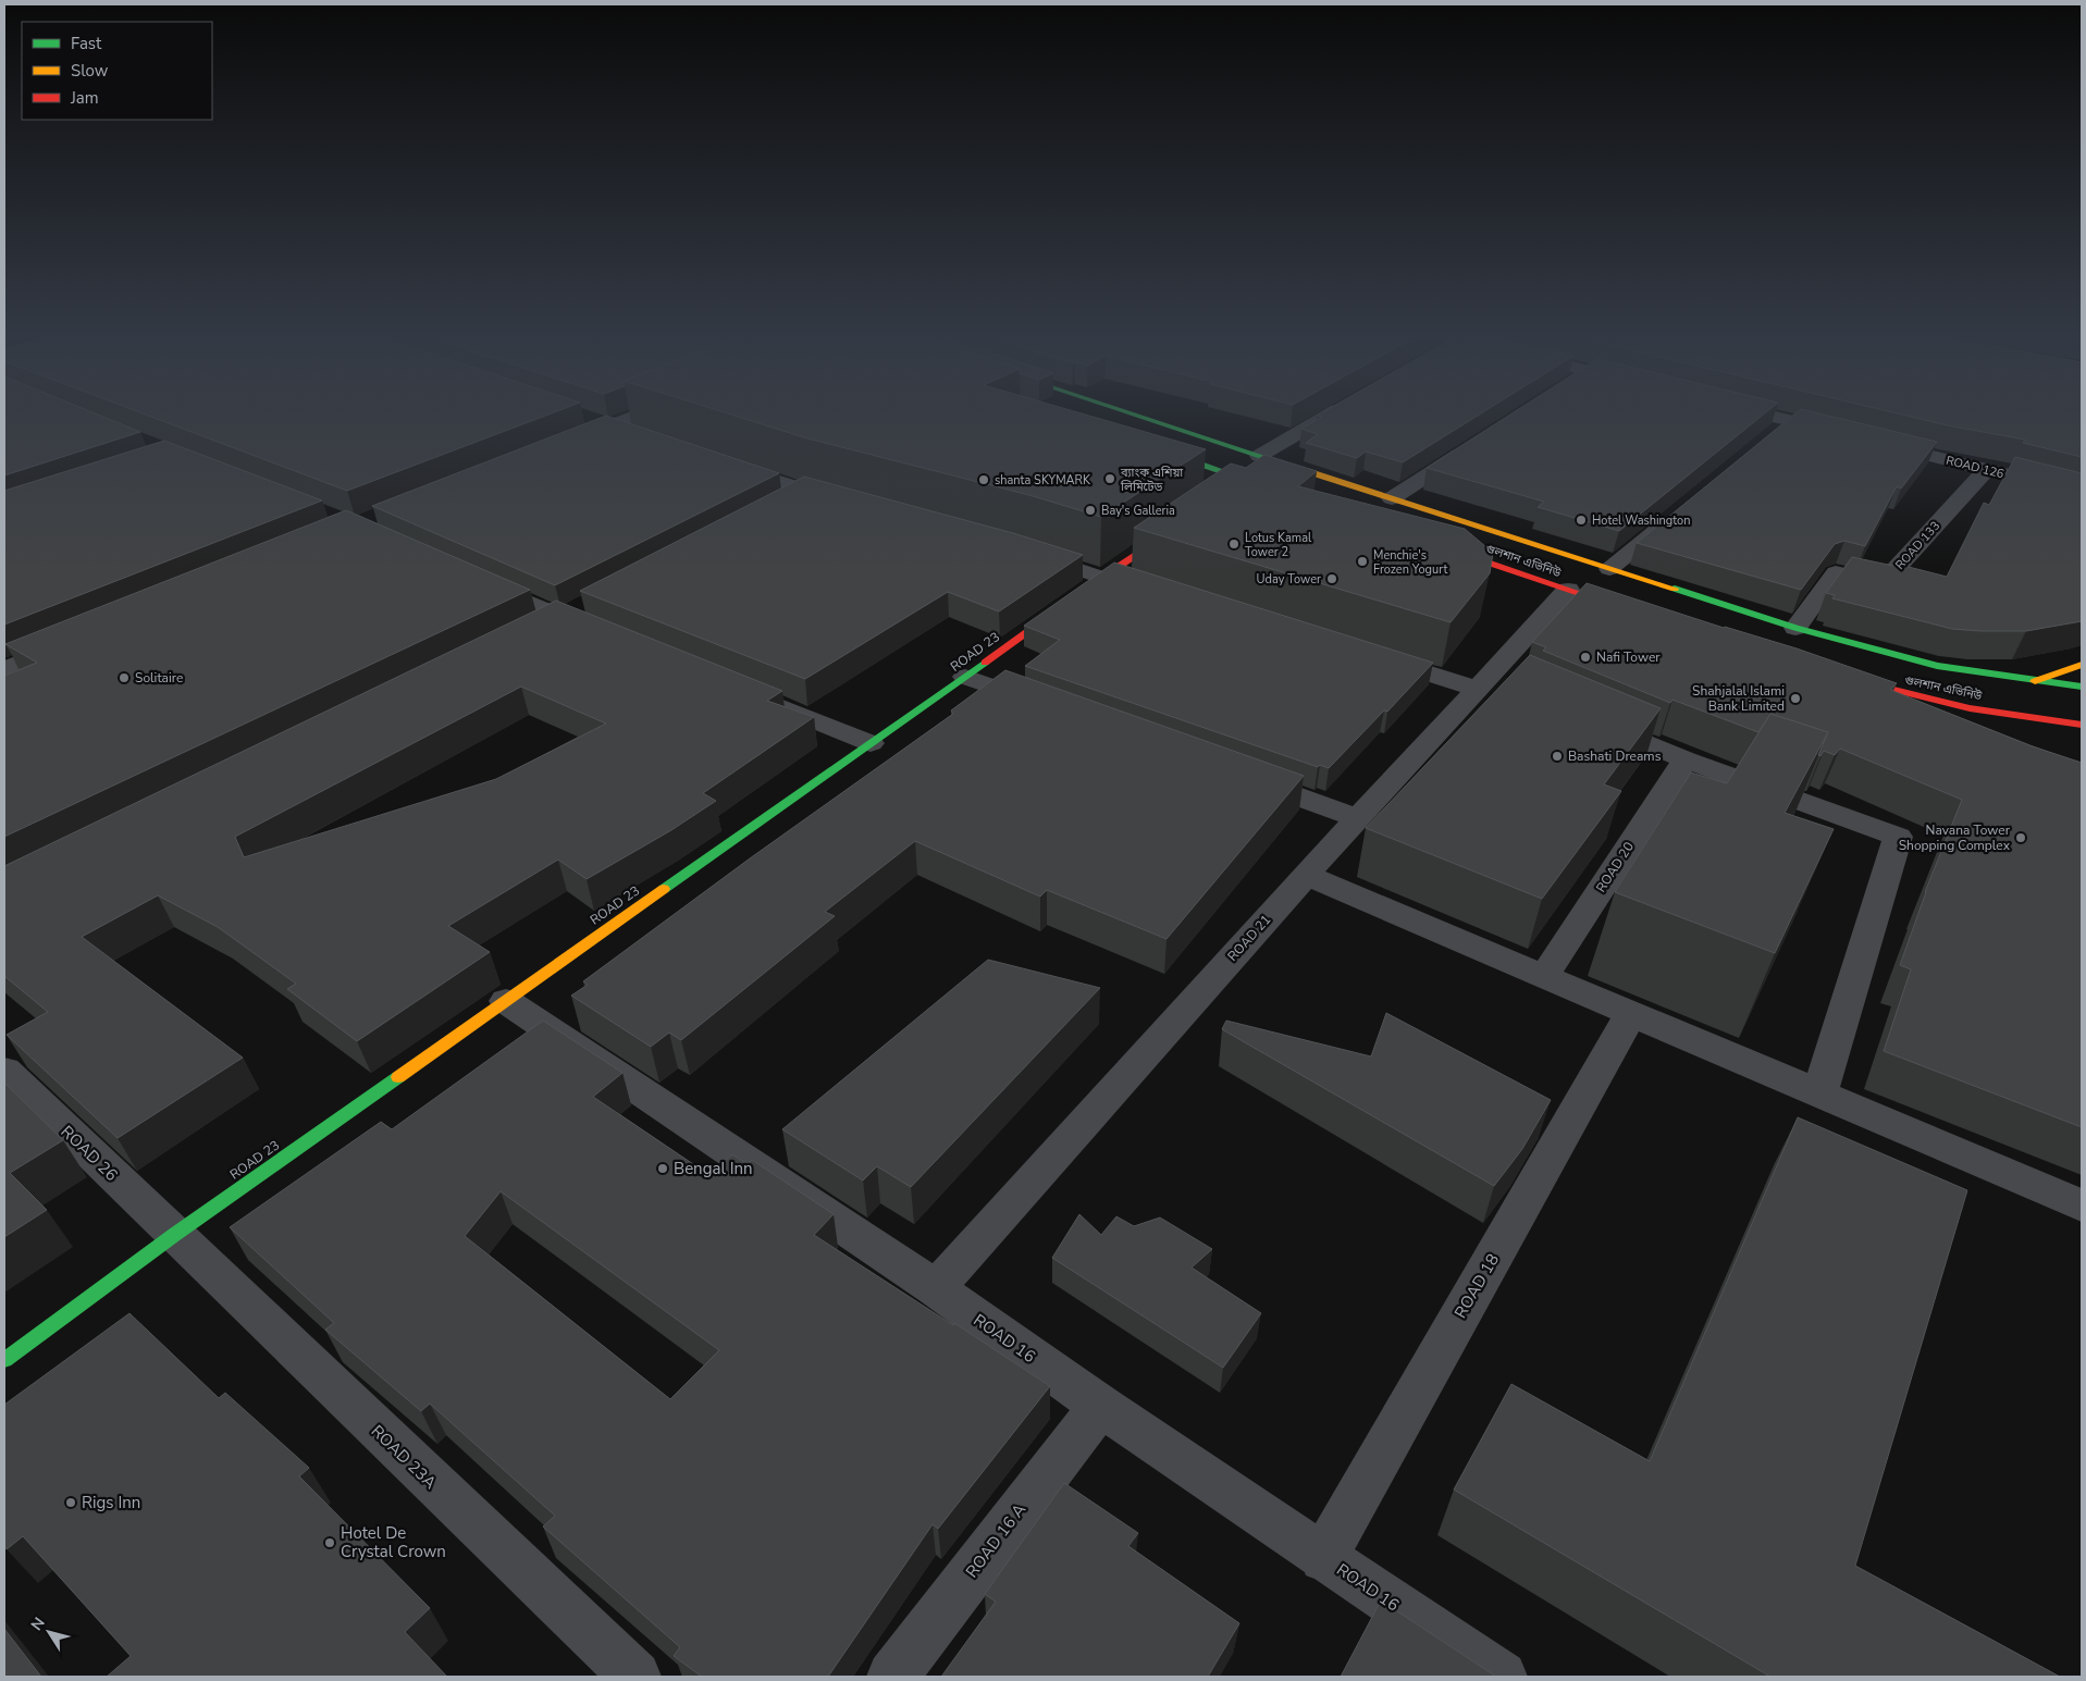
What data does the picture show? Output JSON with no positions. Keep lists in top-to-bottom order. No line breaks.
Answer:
{"streets":{"main road":["গুলশান এভিনিউ","ROAD 23"],"street":["ROAD 126","ROAD 133","ROAD 20","ROAD 21","ROAD 26","ROAD 18","ROAD 16","ROAD 23A","ROAD 16 A"]},"crossings":[["ROAD 126","ROAD 133"],["ROAD 133","গুলশান এভিনিউ"],["গুলশান এভিনিউ","ROAD 21"],["ROAD 23","ROAD 26"],["ROAD 23","ROAD 16"],["ROAD 23","ROAD 23A"],["ROAD 21","ROAD 16"],["ROAD 26","ROAD 23A"],["ROAD 18","ROAD 16"],["ROAD 16","ROAD 16 A"]],"places":["ব্যাংক এশিয়া লিমিটেড","shanta SKYMARK","Bay's Galleria","Hotel Washington","Lotus Kamal Tower 2","Menchie's Frozen Yogurt","Uday Tower","Nafi Tower","Solitaire","Shahjalal Islami Bank Limited","Bashati Dreams","Navana Tower Shopping Complex","Bengal Inn","Rigs Inn","Hotel De Crystal Crown"],"legend":["Fast","Slow","Jam"],"north":"top left"}
